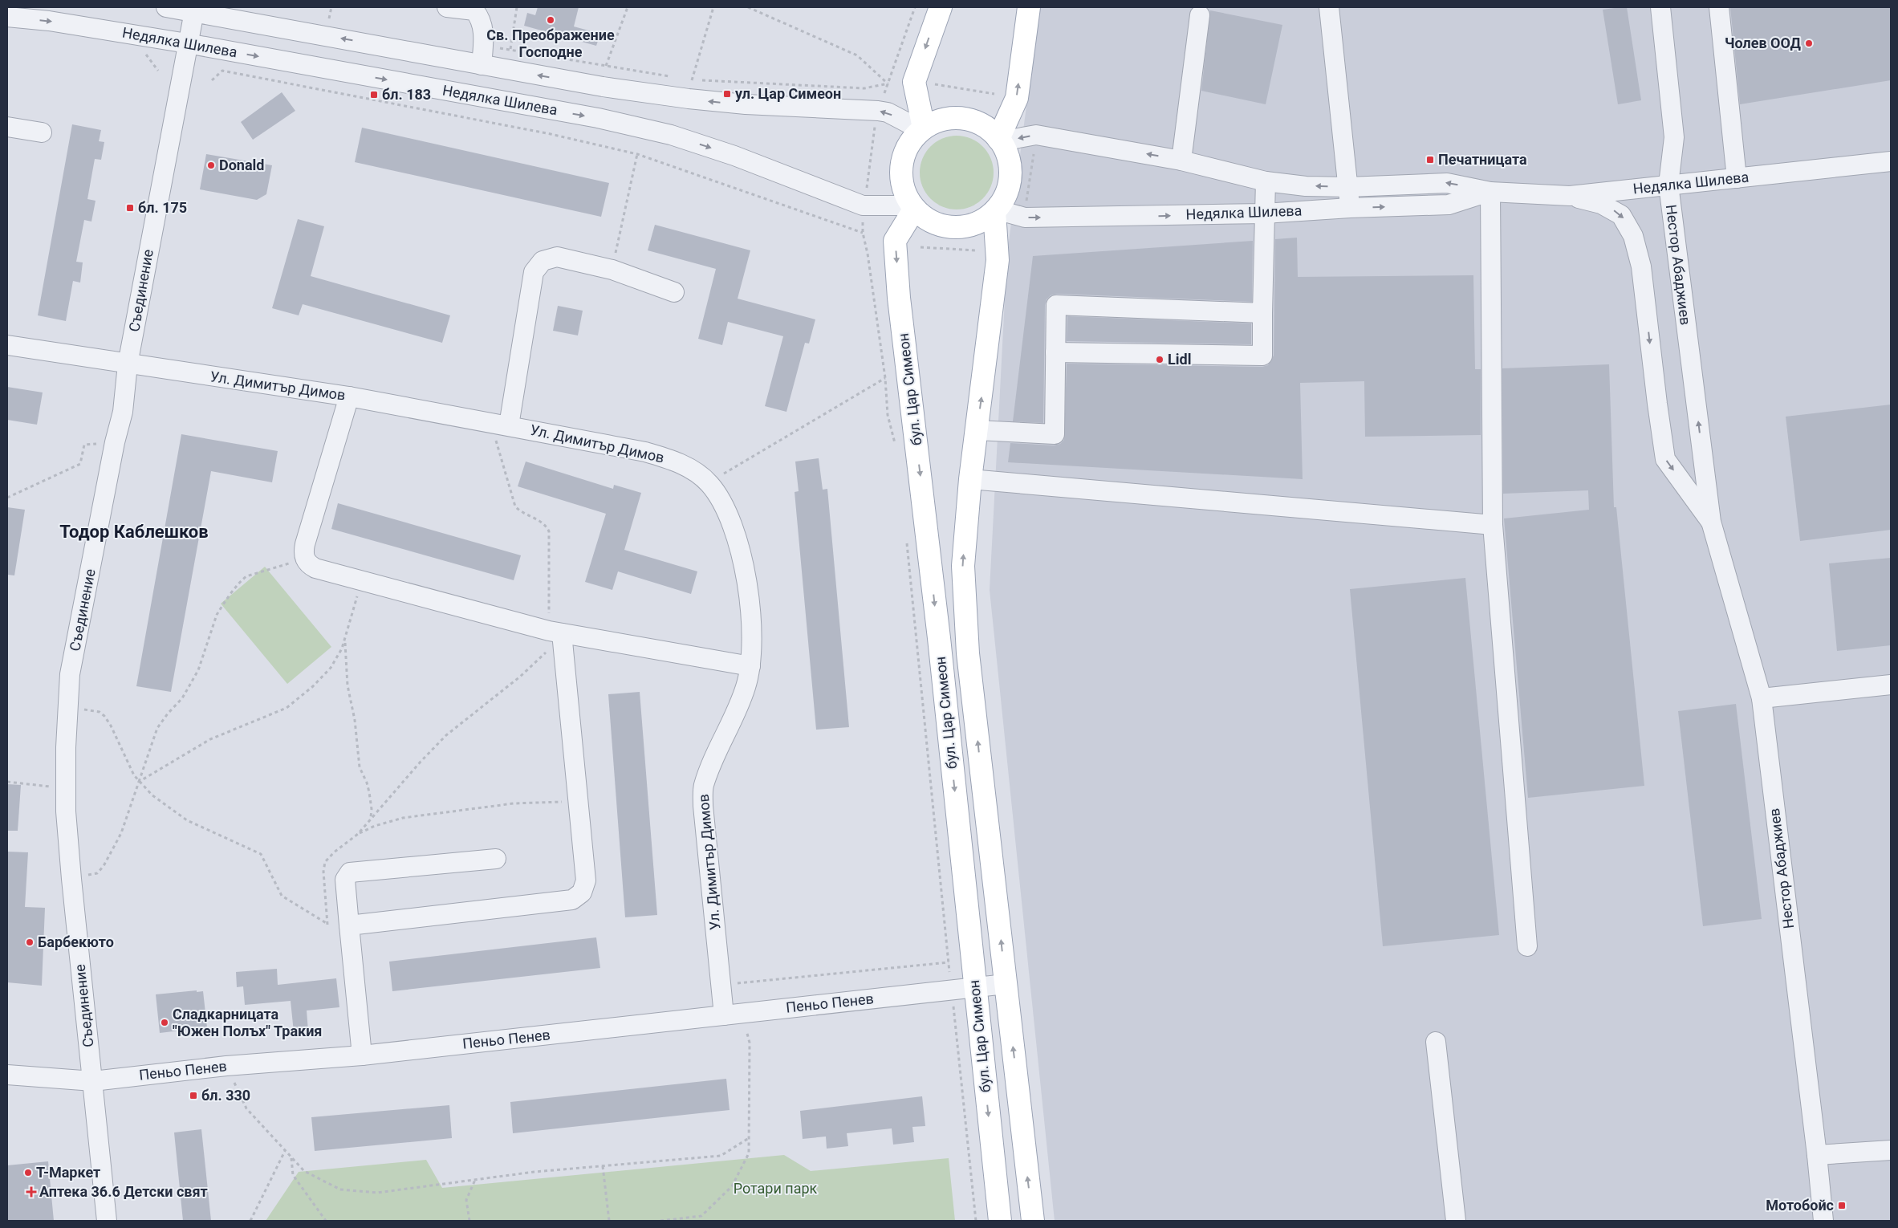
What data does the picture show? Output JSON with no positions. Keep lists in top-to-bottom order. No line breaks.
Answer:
{"streets":{"main road":["бул. Цар Симеон"],"street":["Недялка Шилева","Нестор Абаджиев","Съединение","Ул. Димитър Димов","Пеньо Пенев"]},"crossings":[["Недялка Шилева","Нестор Абаджиев"],["Недялка Шилева","Съединение"],["Недялка Шилева","бул. Цар Симеон"],["Съединение","Ул. Димитър Димов"],["Съединение","Пеньо Пенев"],["Ул. Димитър Димов","Пеньо Пенев"],["бул. Цар Симеон","Пеньо Пенев"]],"districts":["Тодор Каблешков"],"parks":["Ротари парк"],"places":{"other":["Св. Преображение Господне","Чолев ООД","Donald","Lidl","Барбекюто","Сладкарницата \"Южен Полъх\" Тракия","Т-Маркет"],"transit":["ул. Цар Симеон","бл. 183","Печатницата","бл. 175","бл. 330","Мотобойс"],"health":["Аптека 36.6 Детски свят"]}}
